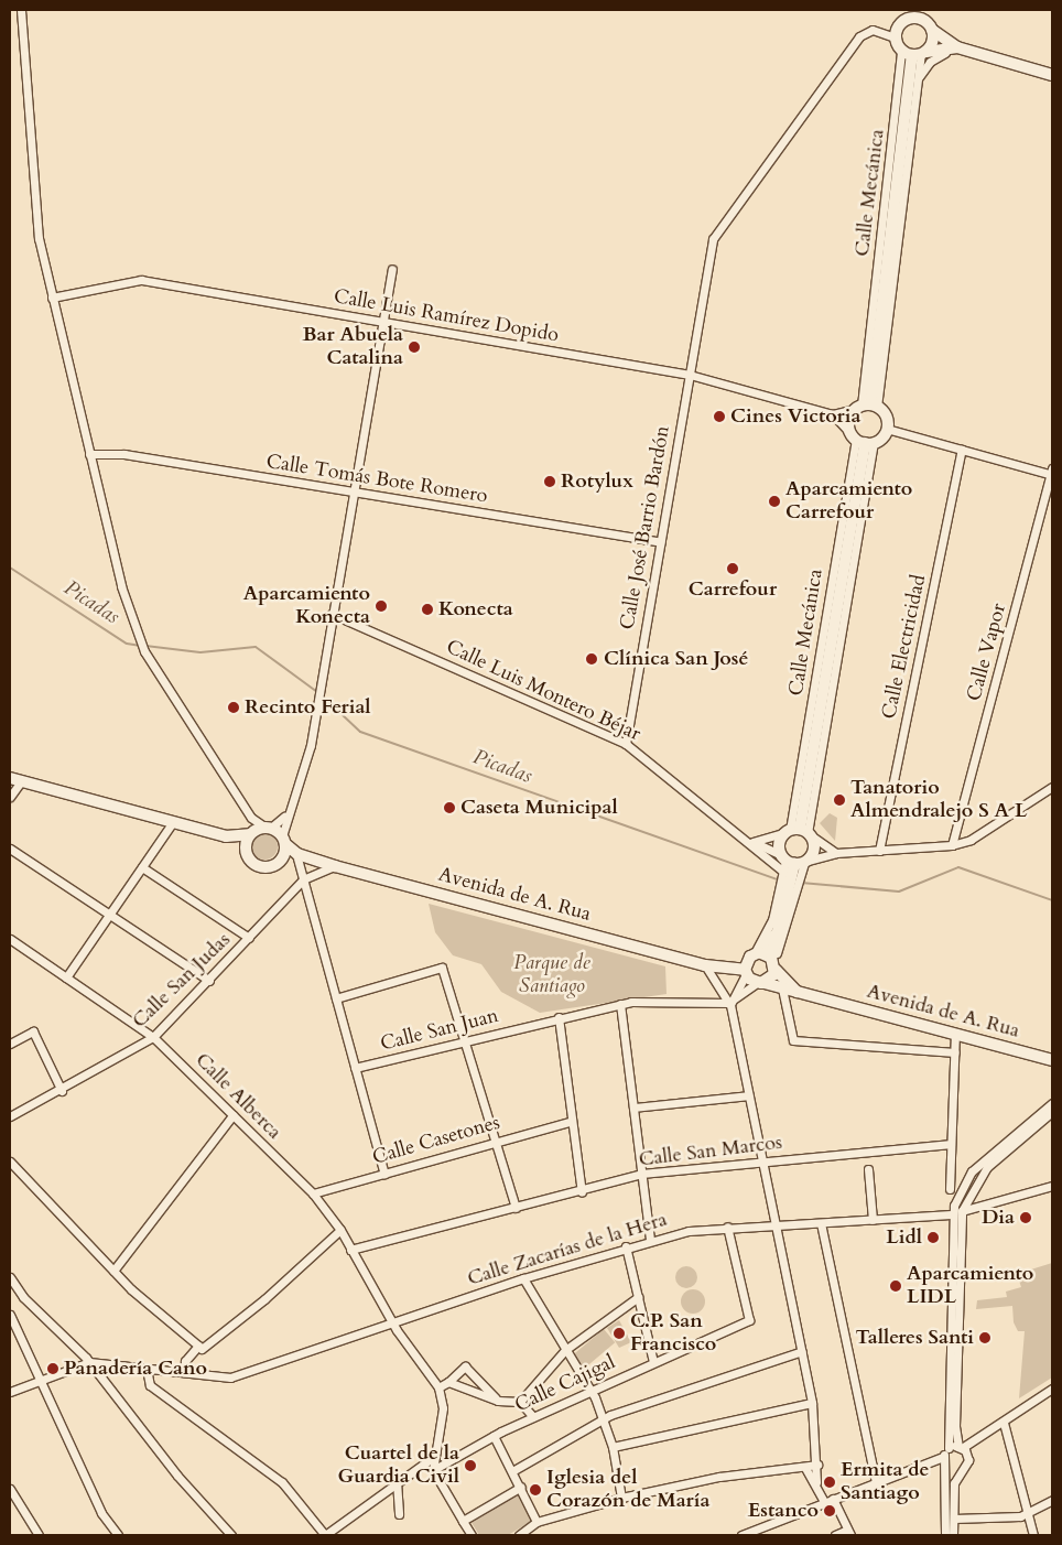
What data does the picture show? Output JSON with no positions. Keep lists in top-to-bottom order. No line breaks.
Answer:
{"streets":{"street":["Calle Mecánica","Calle Luis Ramírez Dopido","Calle Tomás Bote Romero","Calle José Barrio Bardón","Calle Electricidad","Calle Vapor","Calle Luis Montero Béjar","Avenida de A. Rua","Calle San Judas","Calle San Juan","Calle Alberca","Calle Casetones","Calle San Marcos","Calle Zacarías de la Hera","Calle Cajigal"]},"crossings":[["Calle Mecánica","Calle Luis Ramírez Dopido"],["Calle Mecánica","Calle José Barrio Bardón"],["Calle Luis Ramírez Dopido","Calle José Barrio Bardón"],["Calle Tomás Bote Romero","Calle José Barrio Bardón"],["Calle José Barrio Bardón","Calle Luis Montero Béjar"],["Avenida de A. Rua","Calle San Judas"],["Calle San Judas","Calle Alberca"],["Calle Alberca","Calle Casetones"],["Calle Alberca","Calle San Marcos"],["Calle Alberca","Calle Zacarías de la Hera"],["Calle Zacarías de la Hera","Calle Cajigal"]],"water":["Picadas"],"parks":["Parque de Santiago"],"places":["Bar Abuela Catalina","Cines Victoria","Rotylux","Aparcamiento Carrefour","Carrefour","Aparcamiento Konecta","Konecta","Clínica San José","Recinto Ferial","Tanatorio Almendralejo S A L","Caseta Municipal","Dia","Lidl","Aparcamiento LIDL","C.P. San Francisco","Talleres Santi","Panadería Cano","Cuartel de la Guardia Civil","Ermita de Santiago","Iglesia del Corazón de María","Estanco"]}
